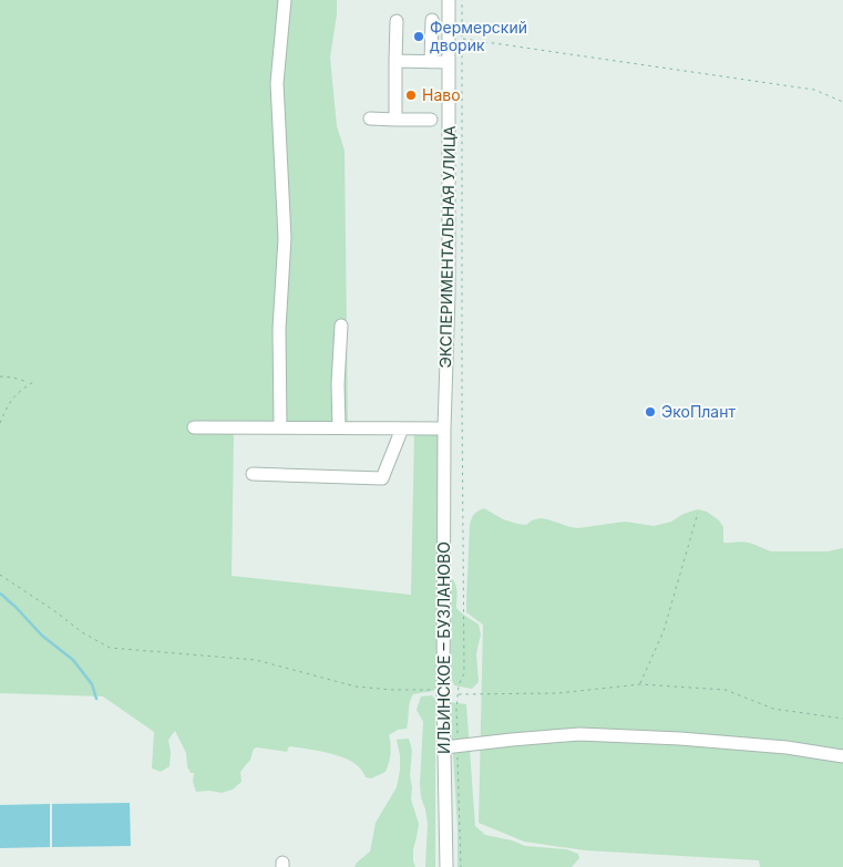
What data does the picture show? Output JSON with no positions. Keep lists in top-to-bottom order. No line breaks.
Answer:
{"streets":{"street":["ЭКСПЕРИМЕНТАЛЬНАЯ УЛИЦА","ИЛЬИНСКОЕ – БУЗЛАНОВО"]},"crossings":[["ЭКСПЕРИМЕНТАЛЬНАЯ УЛИЦА","ИЛЬИНСКОЕ – БУЗЛАНОВО"]],"places":["Фермерский дворик","Наво","ЭкоПлант"]}
